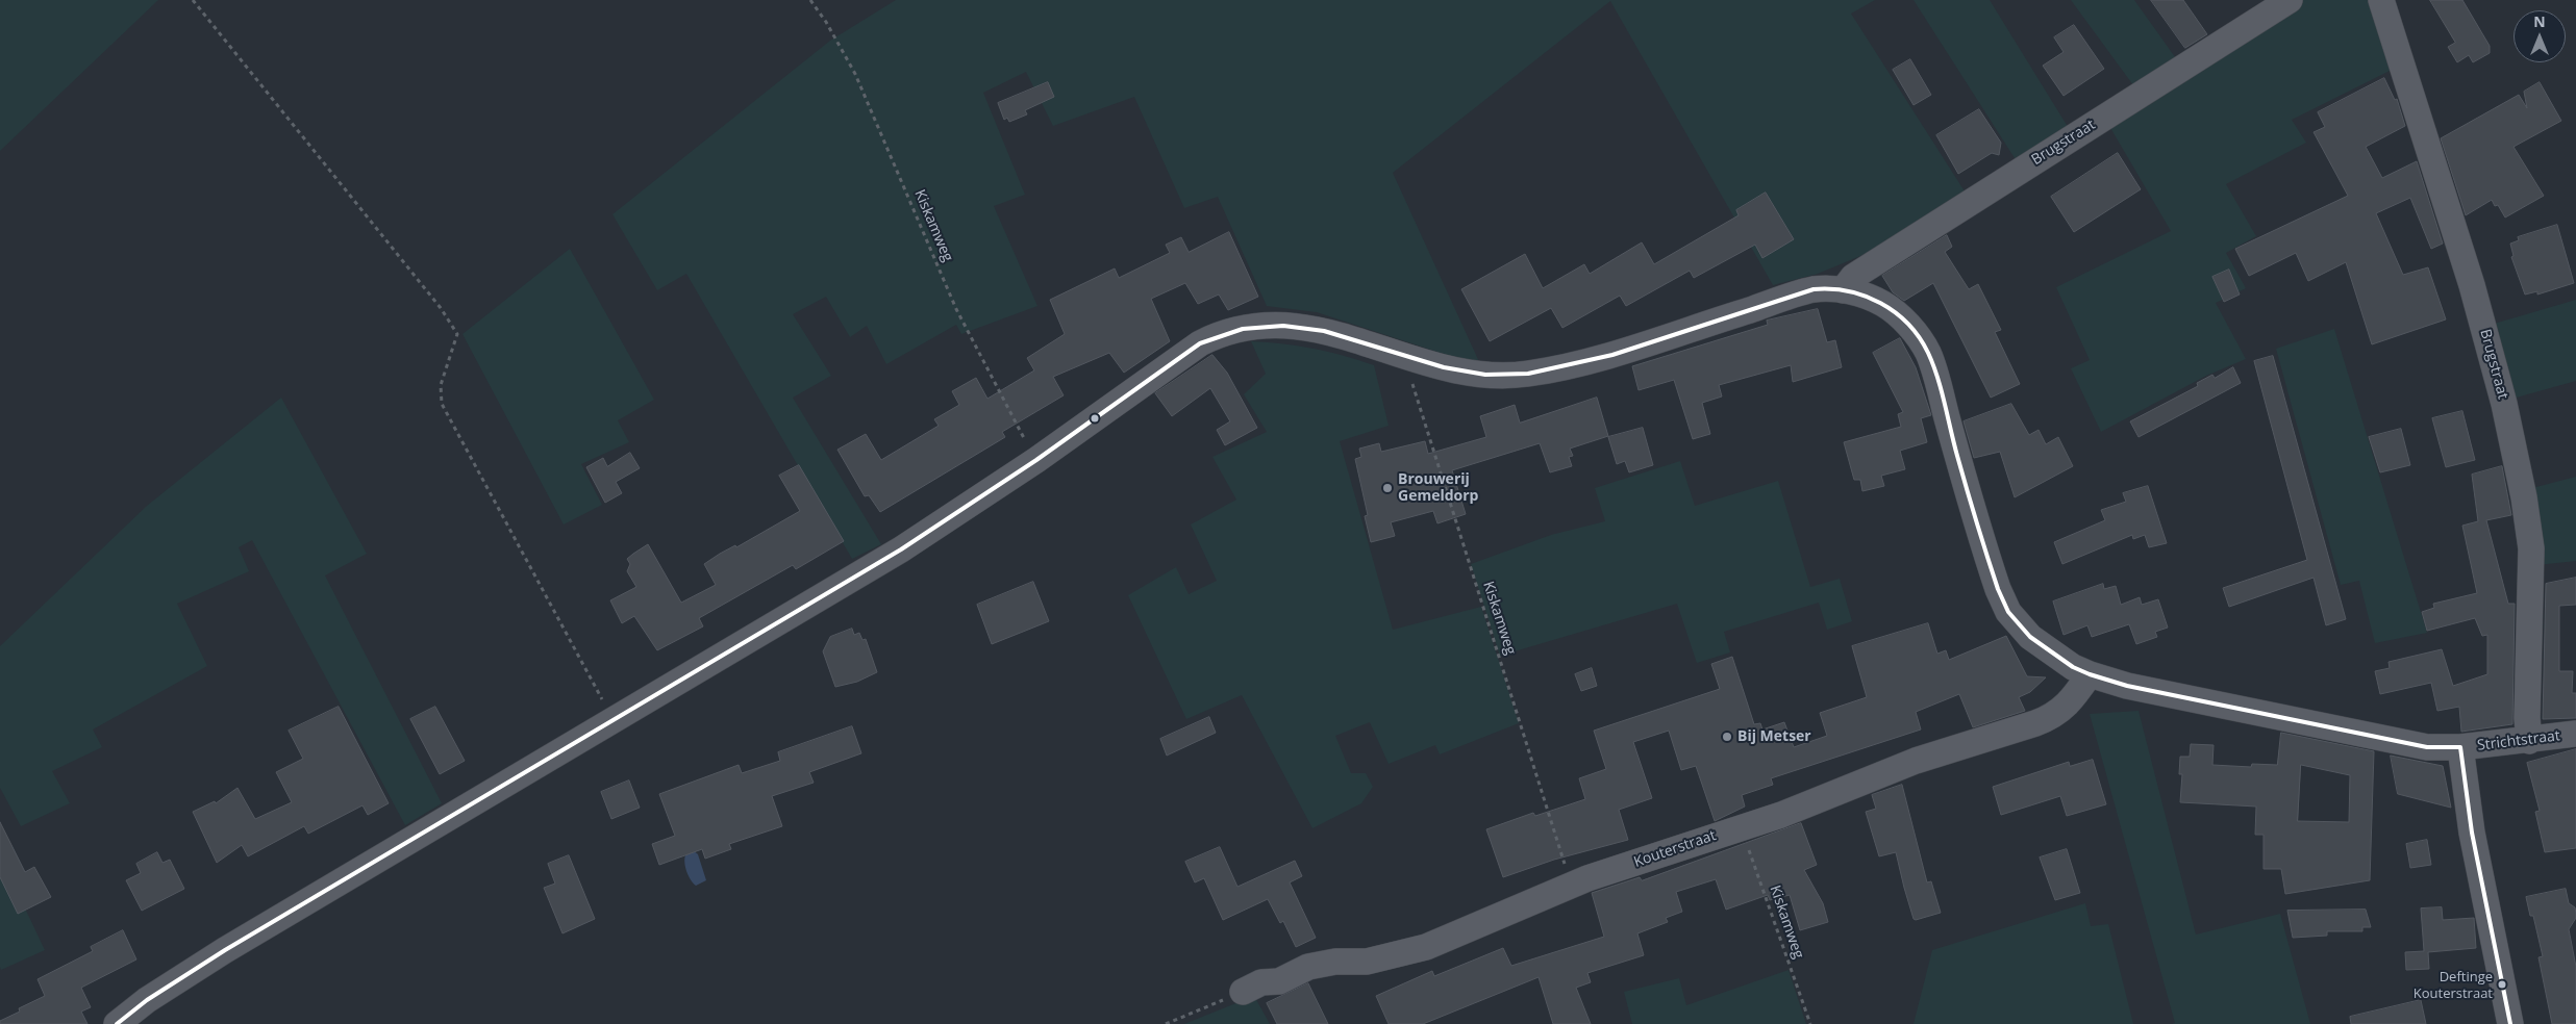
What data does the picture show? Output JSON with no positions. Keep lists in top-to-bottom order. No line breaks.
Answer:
{"streets":{"street":["Brugstraat","Strichtstraat","Kouterstraat"],"path":["Kiskamweg"]},"crossings":[["Brugstraat","Strichtstraat"],["Kiskamweg","Strichtstraat"],["Kiskamweg","Kouterstraat"],["Strichtstraat","Kouterstraat"]],"places":["Brouwerij Gemeldorp","Bij Metser","Deftinge Kouterstraat"],"north":"top"}
